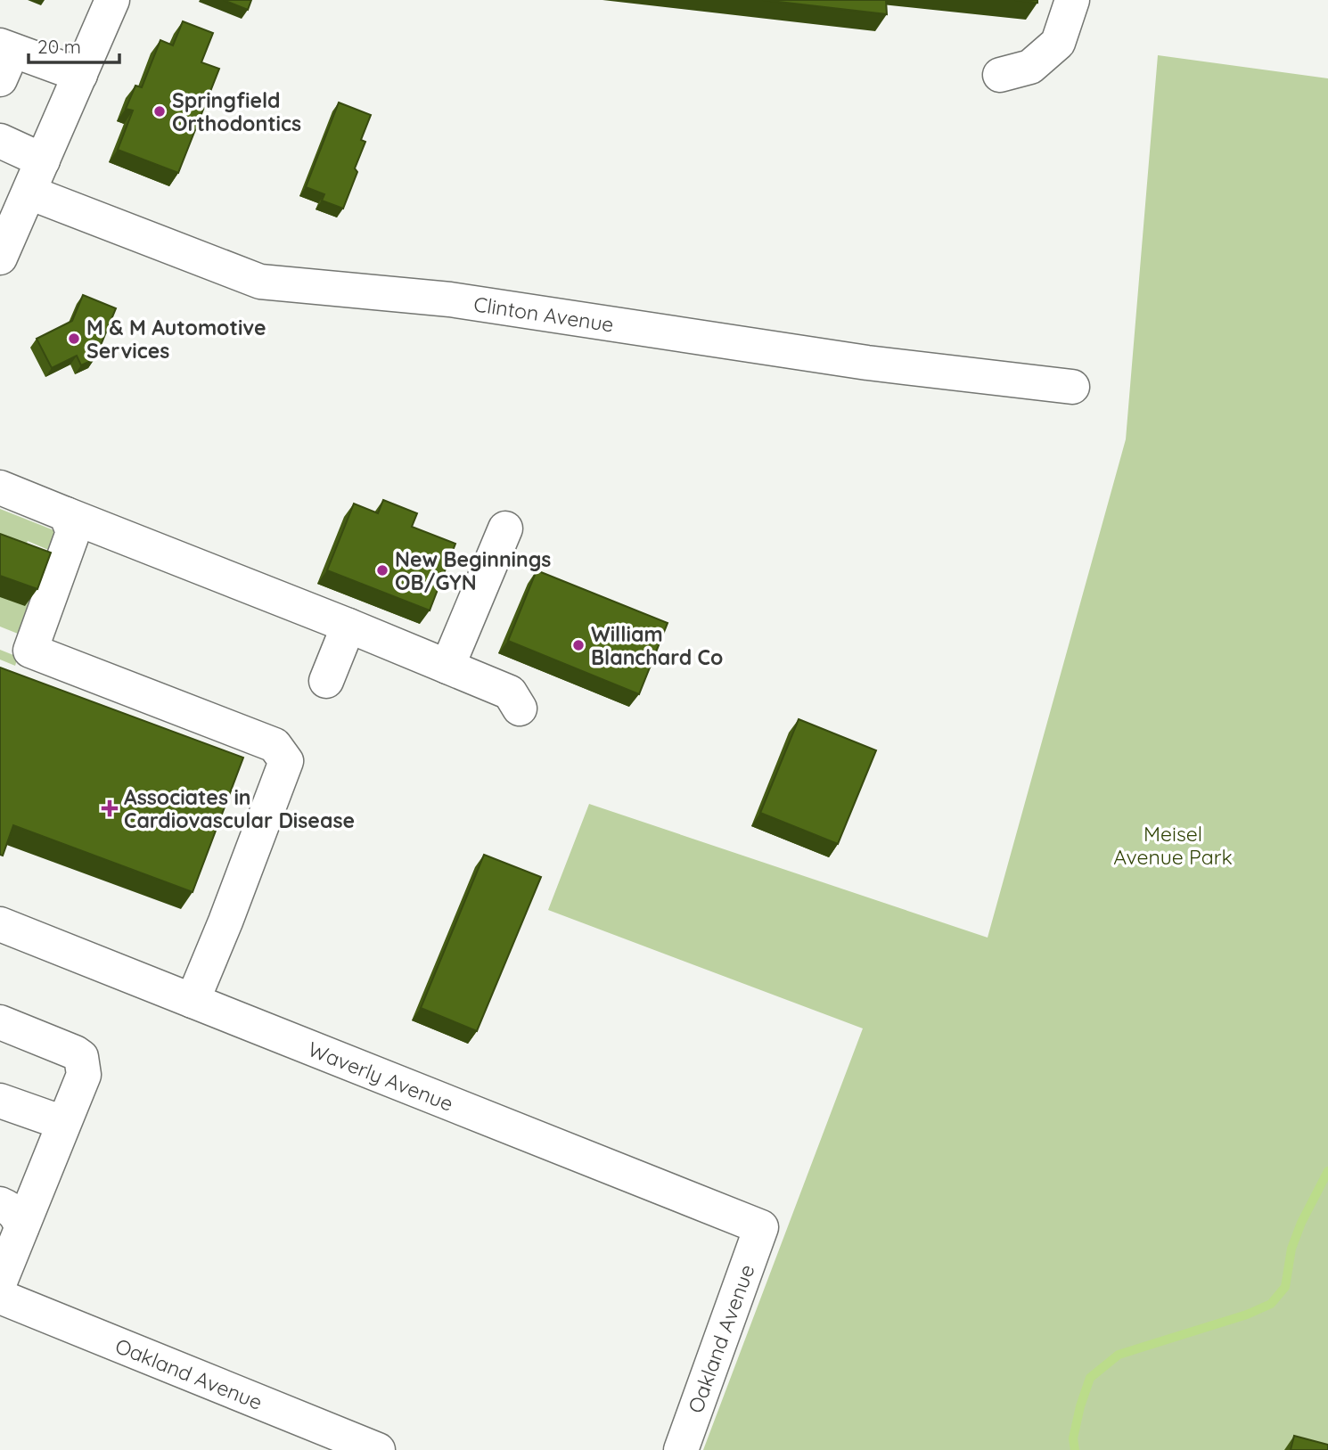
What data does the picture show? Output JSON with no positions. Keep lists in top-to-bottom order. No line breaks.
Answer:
{"streets":{"street":["Clinton Avenue","Waverly Avenue","Oakland Avenue"]},"crossings":[["Waverly Avenue","Oakland Avenue"]],"parks":["Meisel Avenue Park"],"places":{"other":["Springfield Orthodontics","M & M Automotive Services","New Beginnings OB/GYN","William Blanchard Co"],"health":["Associates in Cardiovascular Disease"]},"scale_bar":"20 m"}
